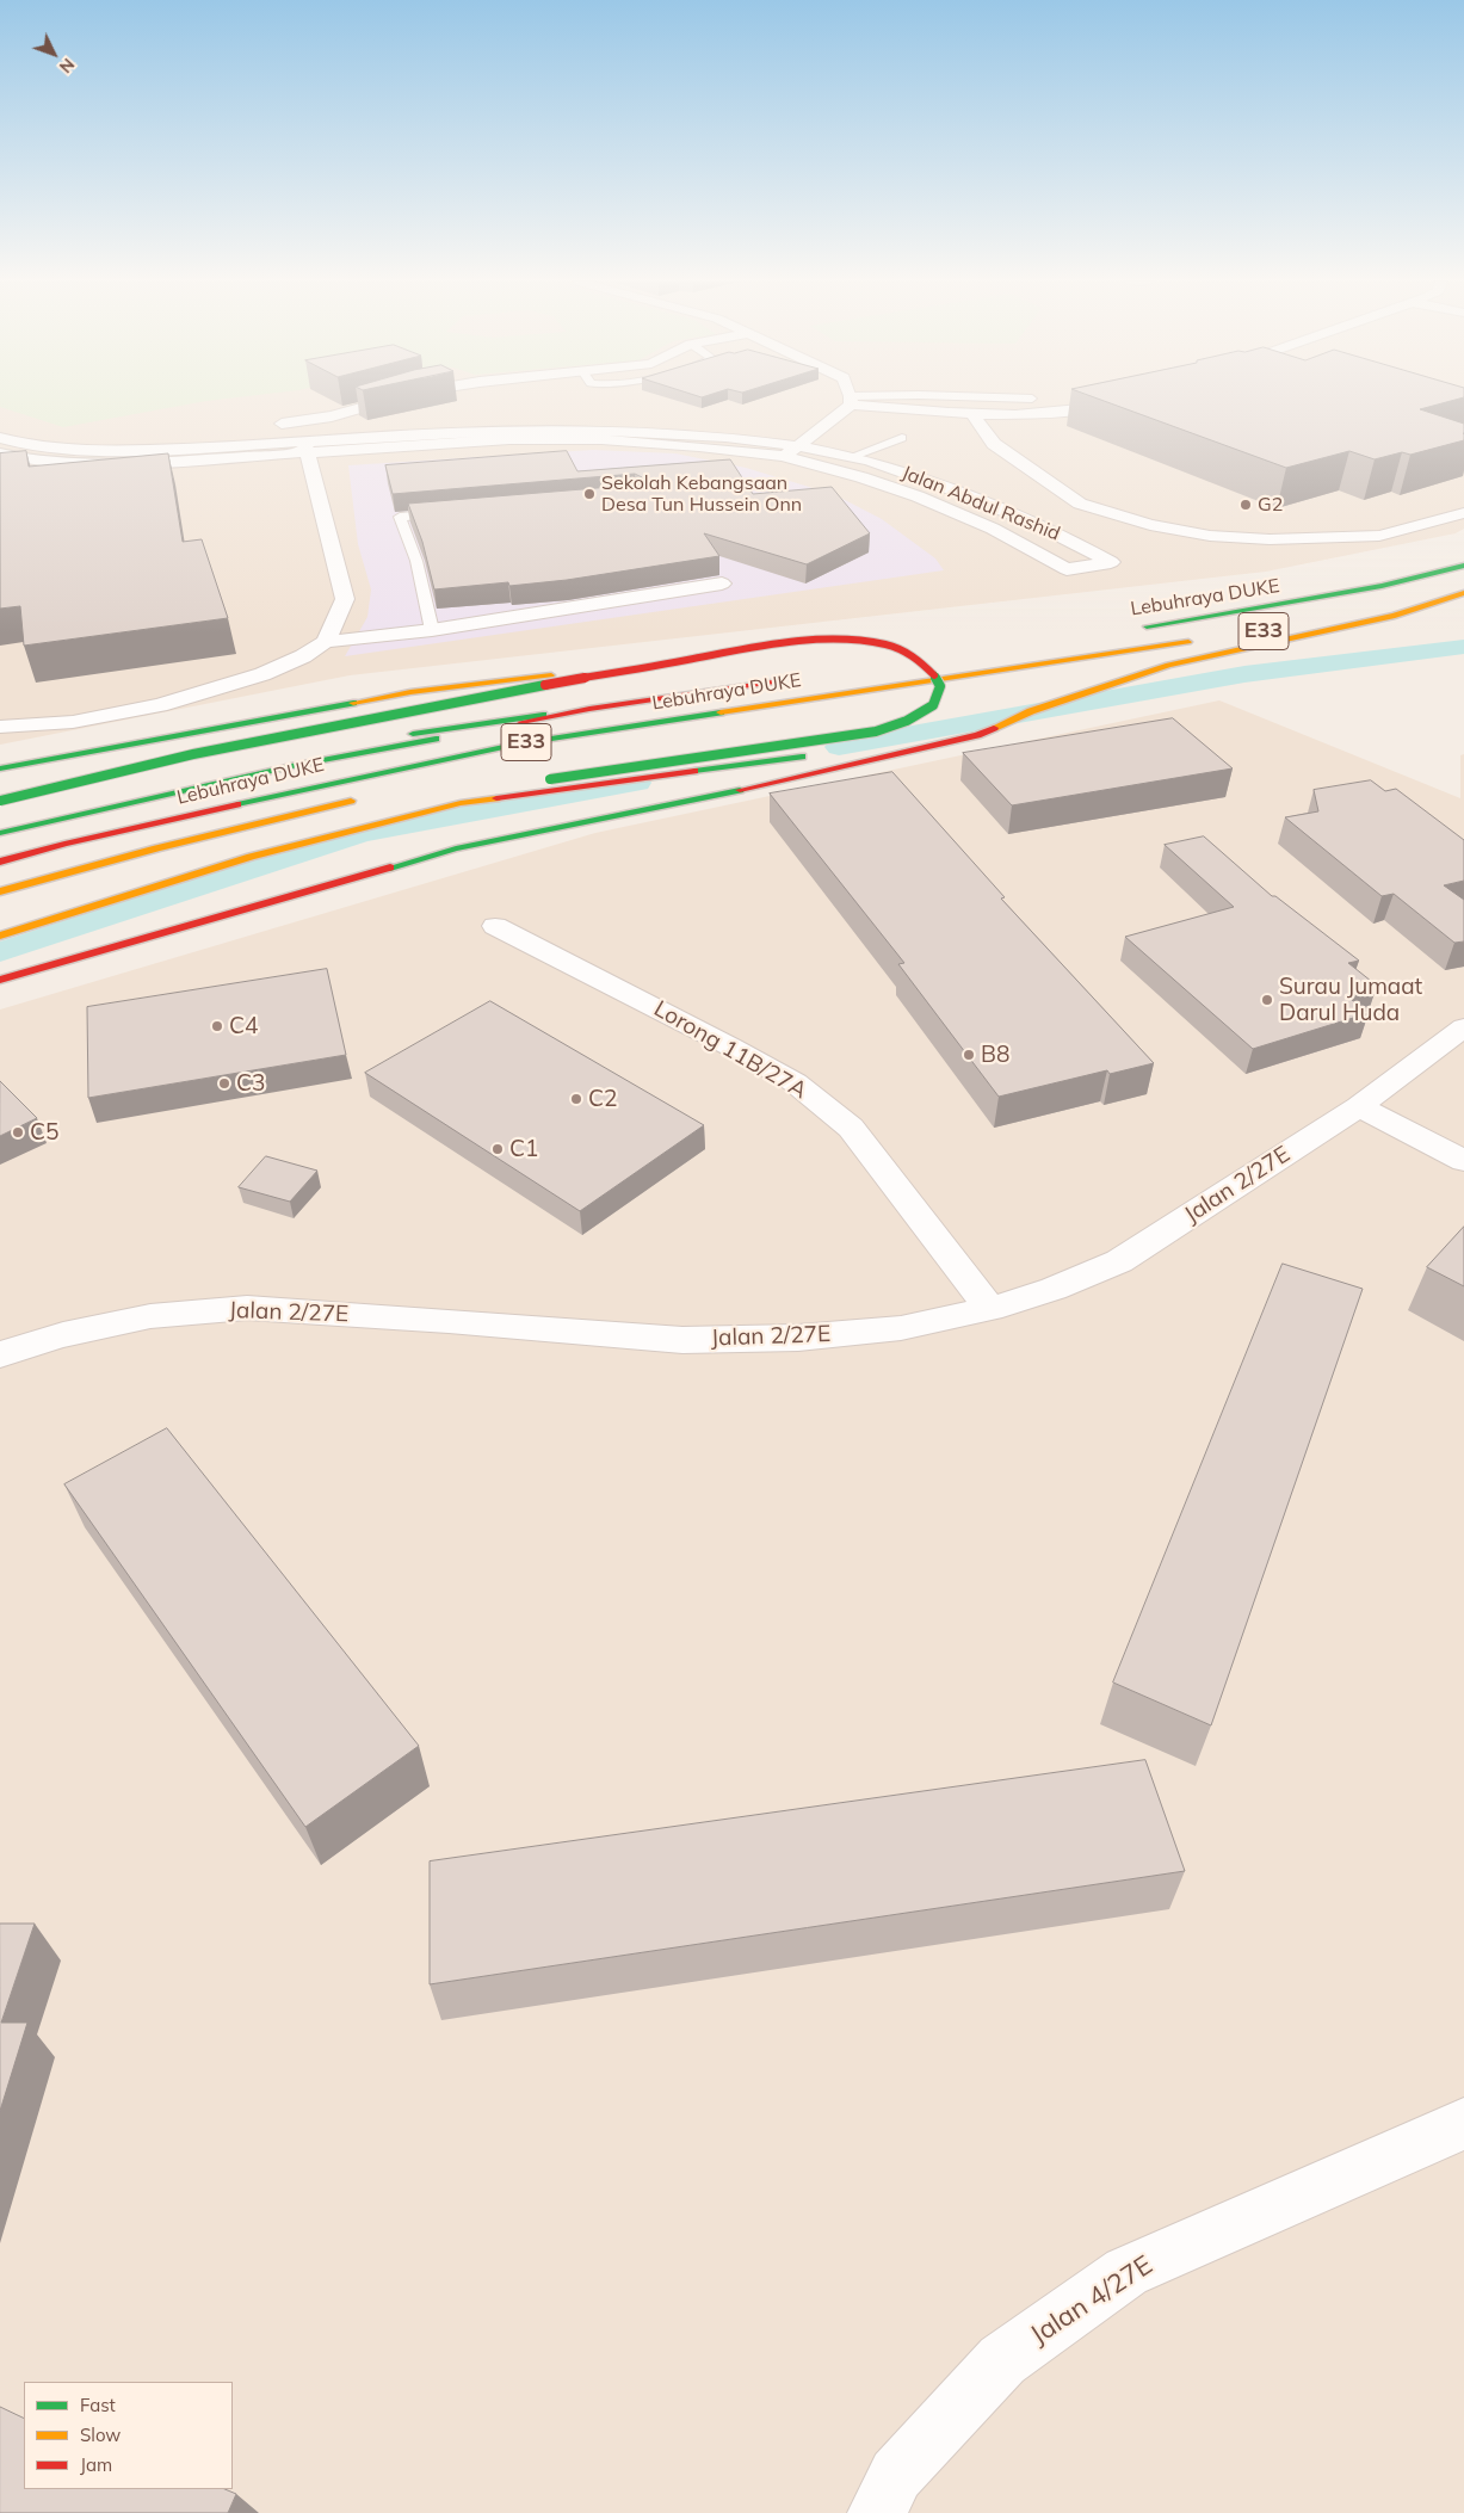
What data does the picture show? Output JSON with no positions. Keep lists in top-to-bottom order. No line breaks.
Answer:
{"streets":{"highway":["Lebuhraya DUKE","E33"],"street":["Jalan Abdul Rashid","Lorong 11B/27A","Jalan 2/27E","Jalan 4/27E"]},"crossings":[["Lorong 11B/27A","Jalan 2/27E"]],"places":["Sekolah Kebangsaan Desa Tun Hussein Onn","G2","Surau Jumaat Darul Huda","C4","B8","C3","C2","C5","C1"],"legend":["Fast","Slow","Jam"],"north":"bottom right"}
